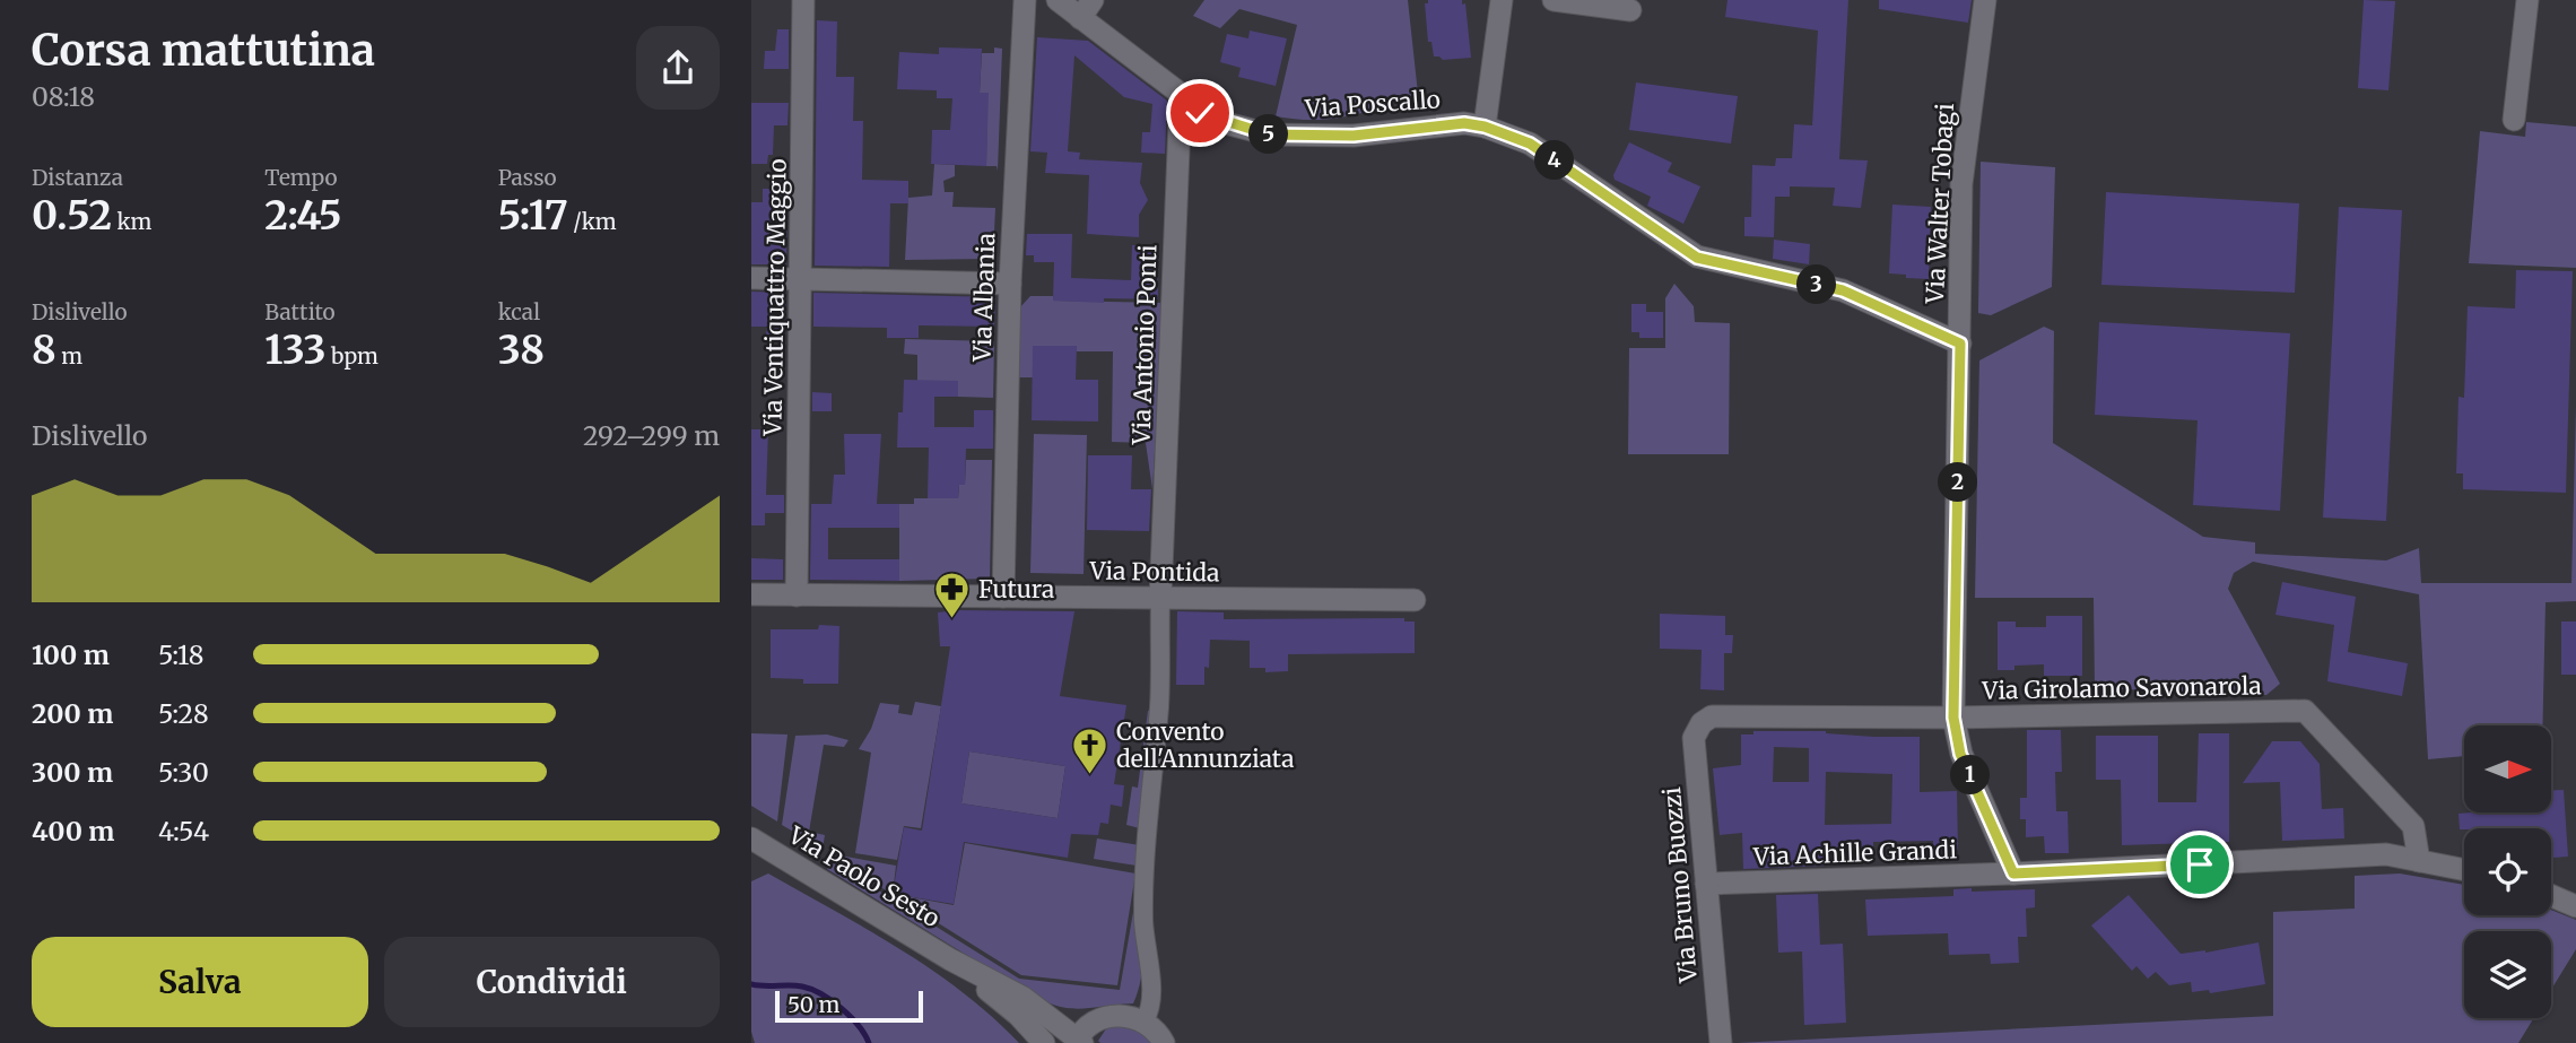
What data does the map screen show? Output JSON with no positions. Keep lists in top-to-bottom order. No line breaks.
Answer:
{"streets":{"street":["Via Poscallo","Via Walter Tobagi","Via Ventiquattro Maggio","Via Albania","Via Antonio Ponti","Via Pontida","Via Girolamo Savonarola","Via Achille Grandi","Via Paolo Sesto","Via Bruno Buozzi"]},"crossings":[["Via Poscallo","Via Walter Tobagi"],["Via Poscallo","Via Antonio Ponti"],["Via Walter Tobagi","Via Girolamo Savonarola"],["Via Walter Tobagi","Via Achille Grandi"],["Via Ventiquattro Maggio","Via Pontida"],["Via Albania","Via Pontida"],["Via Antonio Ponti","Via Pontida"],["Via Girolamo Savonarola","Via Achille Grandi"],["Via Girolamo Savonarola","Via Bruno Buozzi"],["Via Achille Grandi","Via Bruno Buozzi"]],"places":{"pharmacy":["Futura"],"church":["Convento dell'Annunziata"]},"scale_bar":"50 m","north":"right","page":{"heading":["Corsa mattutina","08:18"],"pins":["5","4","3","2","1"],"stats":[["Distanza","0.52 km"],["Tempo","2:45"],["Passo","5:17 /km"],["Dislivello","8 m"],["Battito","133 bpm"],["kcal","38"]],"chart":["Dislivello","292–299 m"],"list":[{"name":"100 m","note":"5:18"},{"name":"200 m","note":"5:28"},{"name":"300 m","note":"5:30"},{"name":"400 m","note":"4:54"}],"buttons":["Salva","Condividi"],"scale":"50 m"}}
